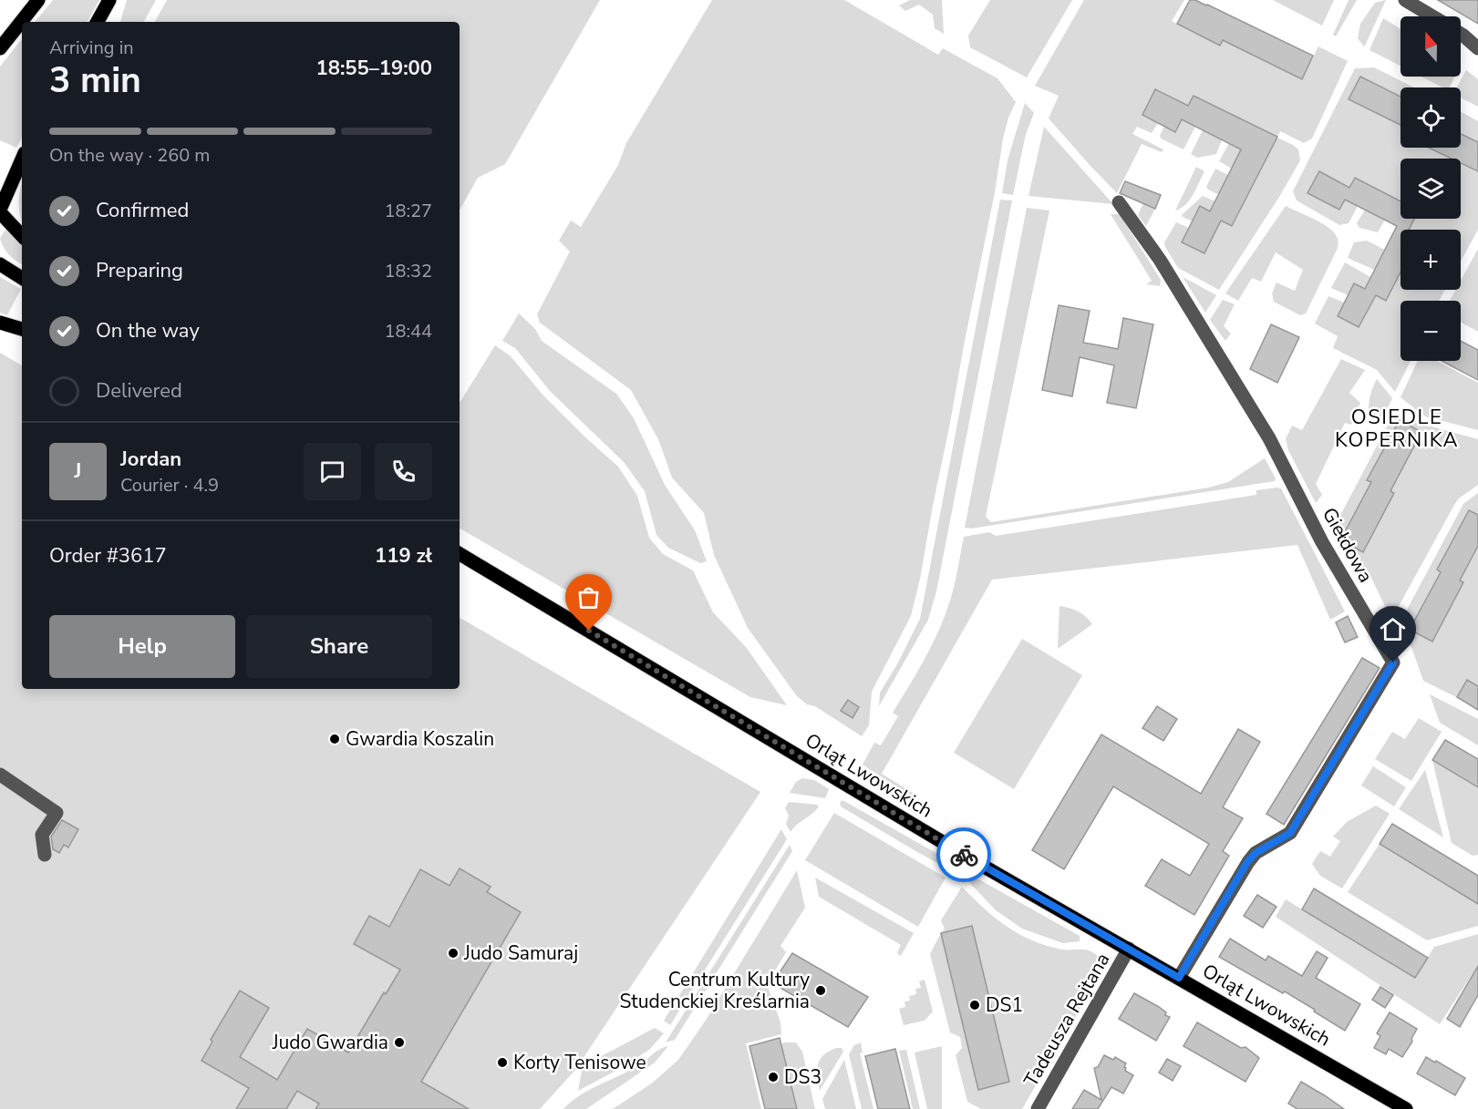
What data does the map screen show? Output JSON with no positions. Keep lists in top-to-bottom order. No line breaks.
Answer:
{"streets":{"main road":["Orląt Lwowskich"],"street":["Giełdowa","Tadeusza Rejtana"]},"crossings":[["Giełdowa","Orląt Lwowskich"],["Orląt Lwowskich","Tadeusza Rejtana"]],"districts":["OSIEDLE KOPERNIKA"],"places":["Gwardia Koszalin","Judo Samuraj","Centrum Kultury Studenckiej Kreślarnia","DS1","Judo Gwardia","Korty Tenisowe","DS3"],"north":"top","page":{"map_buttons":["+","−"],"heading":["3 min","Arriving in","18:55–19:00"],"panel":["Jordan","Courier · 4.9","Order #3617","119 zł"],"bar":"On the way · 260 m","list":[["Confirmed","18:27"],["Preparing","18:32"],["On the way","18:44"],"Delivered"],"round":"J","buttons":["Help","Share"]}}
